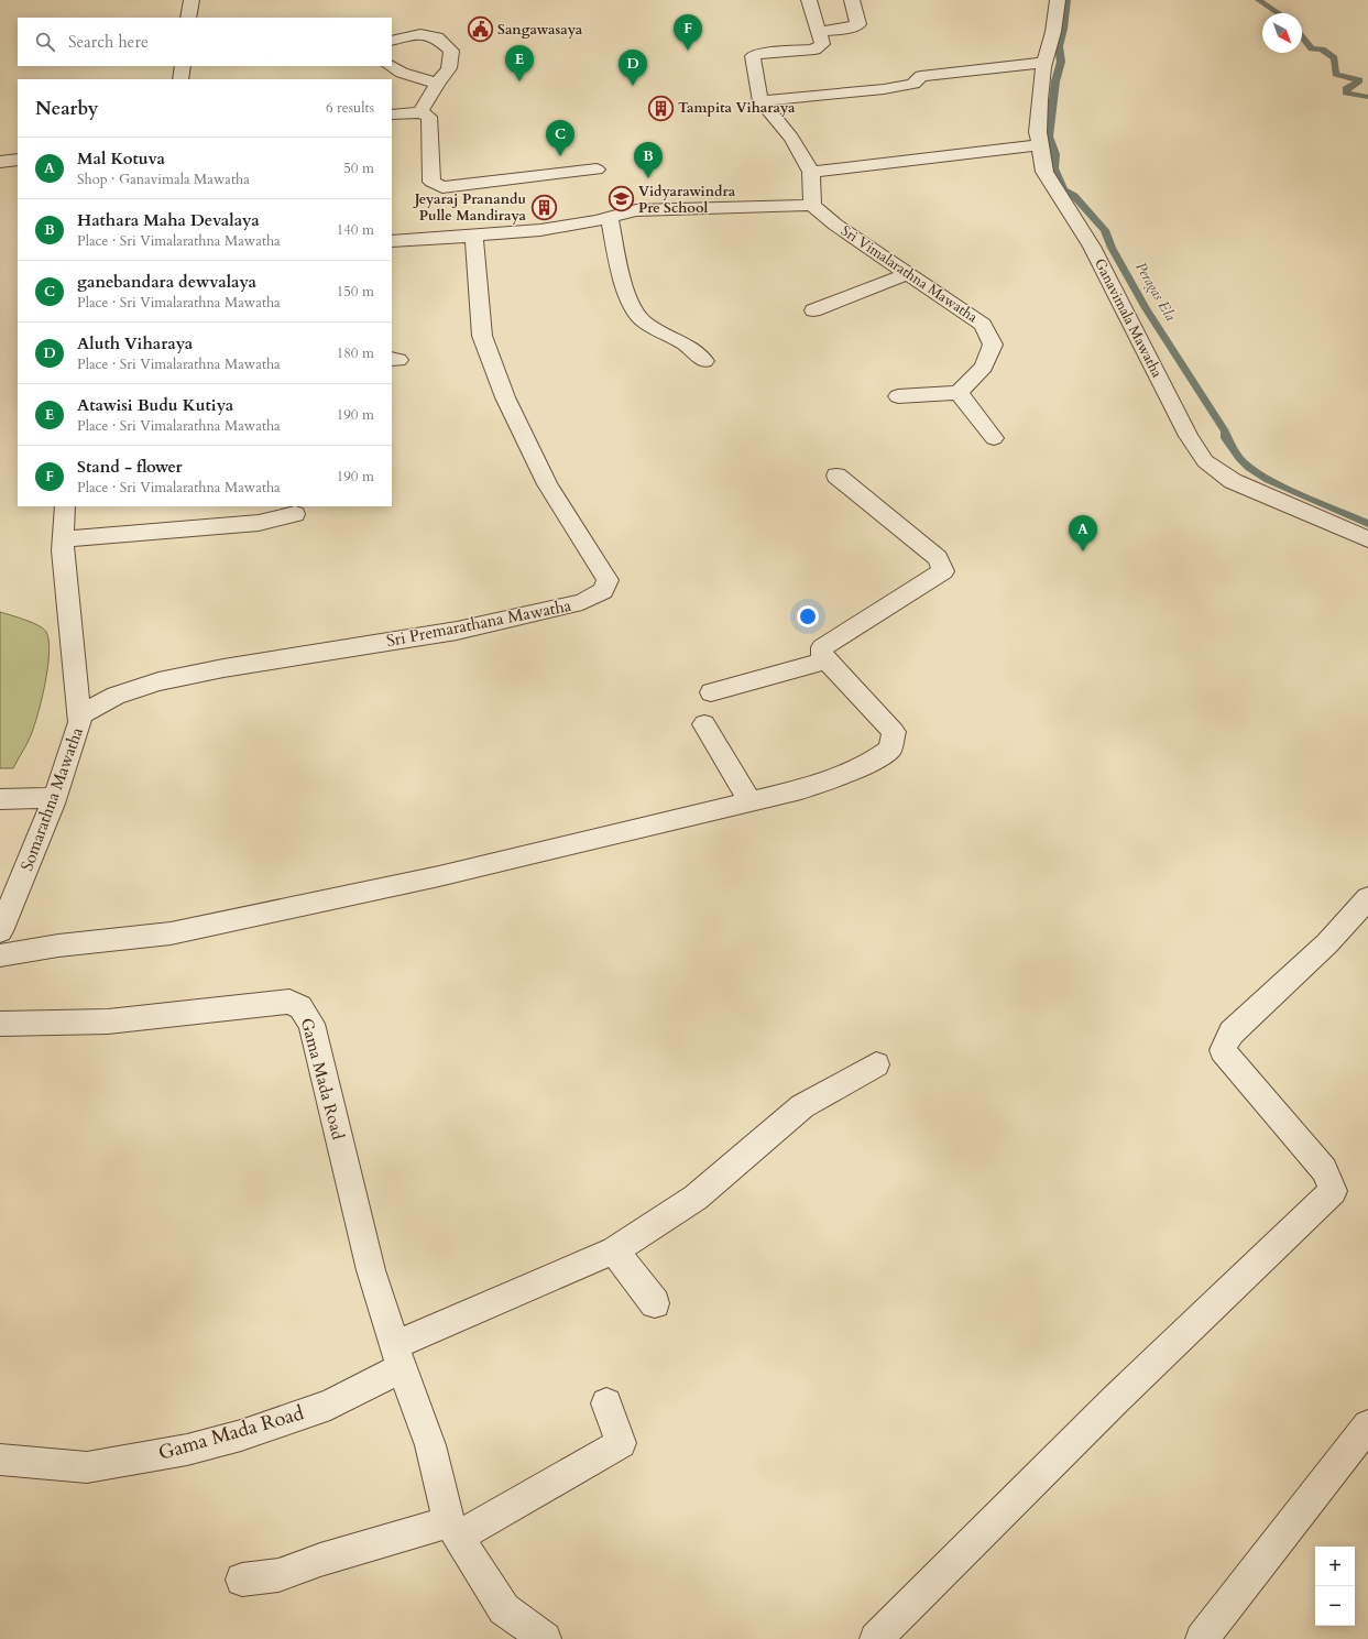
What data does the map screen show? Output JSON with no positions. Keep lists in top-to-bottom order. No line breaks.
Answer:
{"streets":{"street":["Sri Vimalarathna Mawatha","Ganavimala Mawatha","Sri Premarathana Mawatha","Somarathna Mawatha","Gama Mada Road"]},"crossings":[["Sri Premarathana Mawatha","Somarathna Mawatha"]],"water":["Peragas Ela"],"places":{"public building":["Sangawasaya"],"building":["Tampita Viharaya","Jeyaraj Pranandu Pulle Mandiraya"],"school or university":["Vidyarawindra Pre School"]},"north":"bottom right","page":{"pins":["F","E","D","C","B","A"],"search":"Search here","heading":["Nearby","6 results"],"list":[{"mark":"A","name":"Mal Kotuva","note":"Shop · Ganavimala Mawatha","value":"50 m"},{"mark":"B","name":"Hathara Maha Devalaya","note":"Place · Sri Vimalarathna Mawatha","value":"140 m"},{"mark":"C","name":"ganebandara dewvalaya","note":"Place · Sri Vimalarathna Mawatha","value":"150 m"},{"mark":"D","name":"Aluth Viharaya","note":"Place · Sri Vimalarathna Mawatha","value":"180 m"},{"mark":"E","name":"Atawisi Budu Kutiya","note":"Place · Sri Vimalarathna Mawatha","value":"190 m"},{"mark":"F","name":"Stand - flower","note":"Place · Sri Vimalarathna Mawatha","value":"190 m"}],"map_buttons":["+","−"]}}
